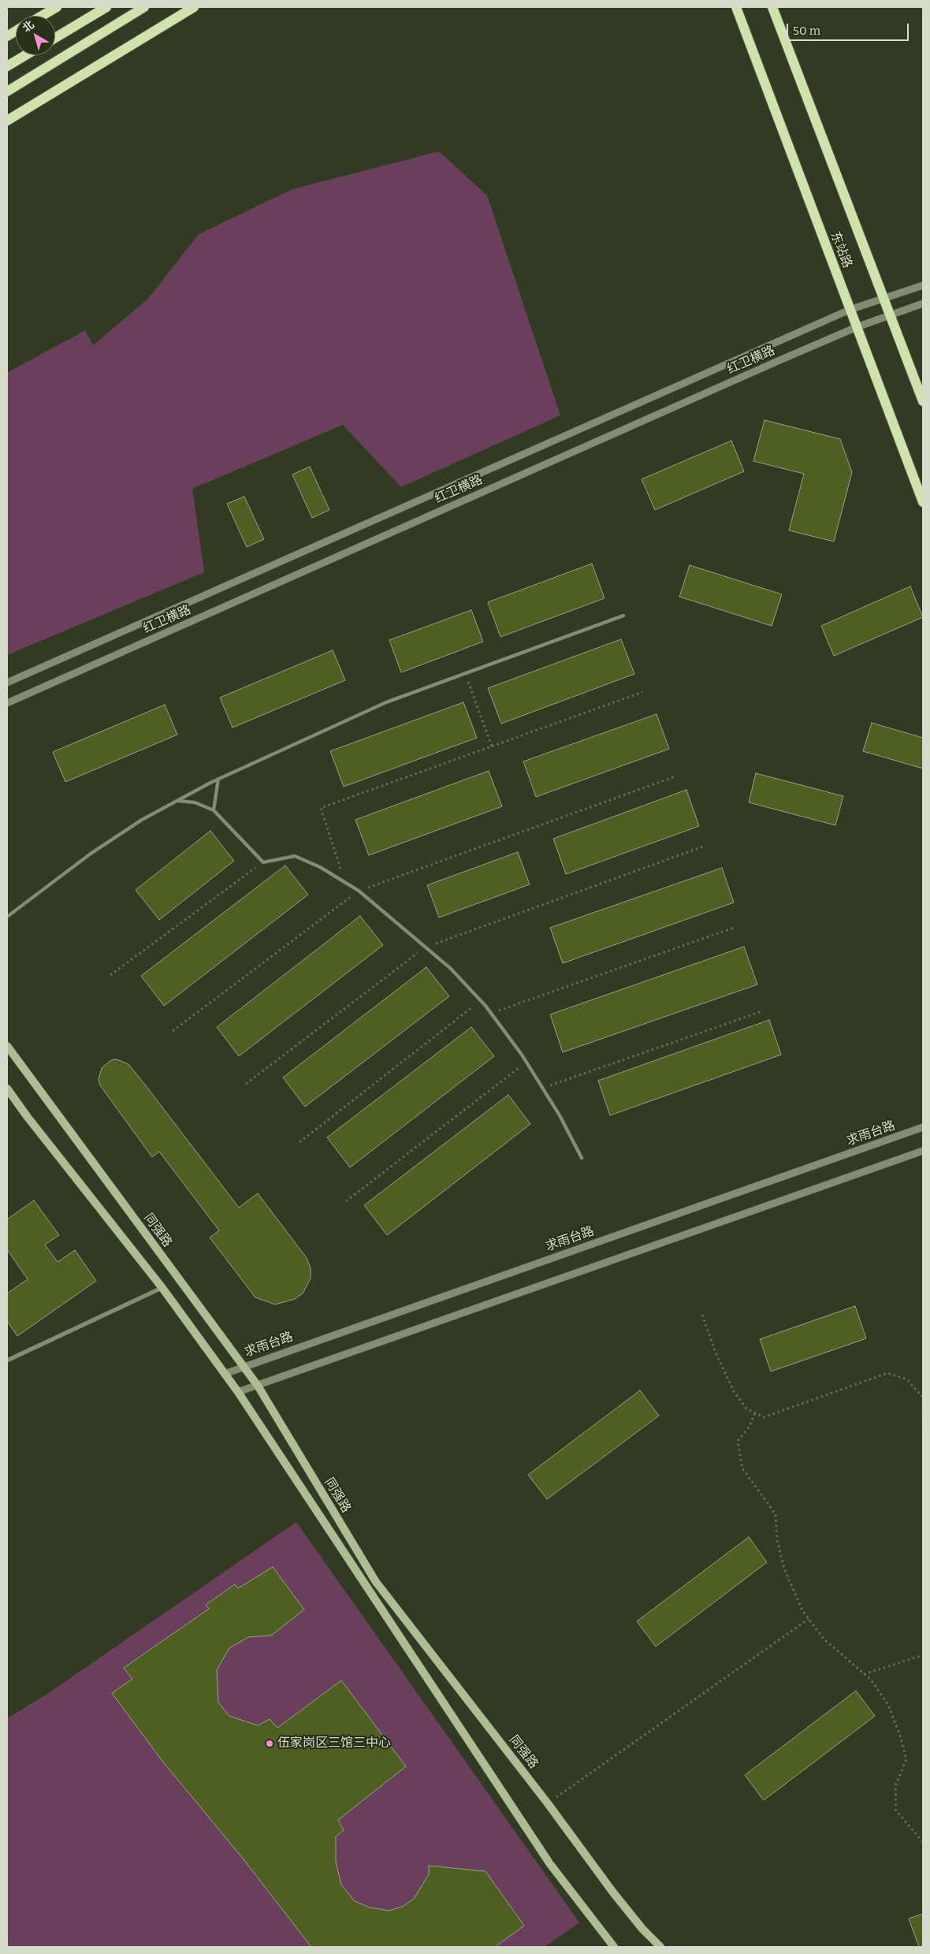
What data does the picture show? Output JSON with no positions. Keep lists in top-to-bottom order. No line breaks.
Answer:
{"streets":{"main road":["东站路","同强路"],"street":["红卫横路","求雨台路"]},"crossings":[["东站路","红卫横路"],["求雨台路","同强路"]],"places":["伍家岗区三馆三中心"],"scale_bar":"50 m","north":"top left"}
